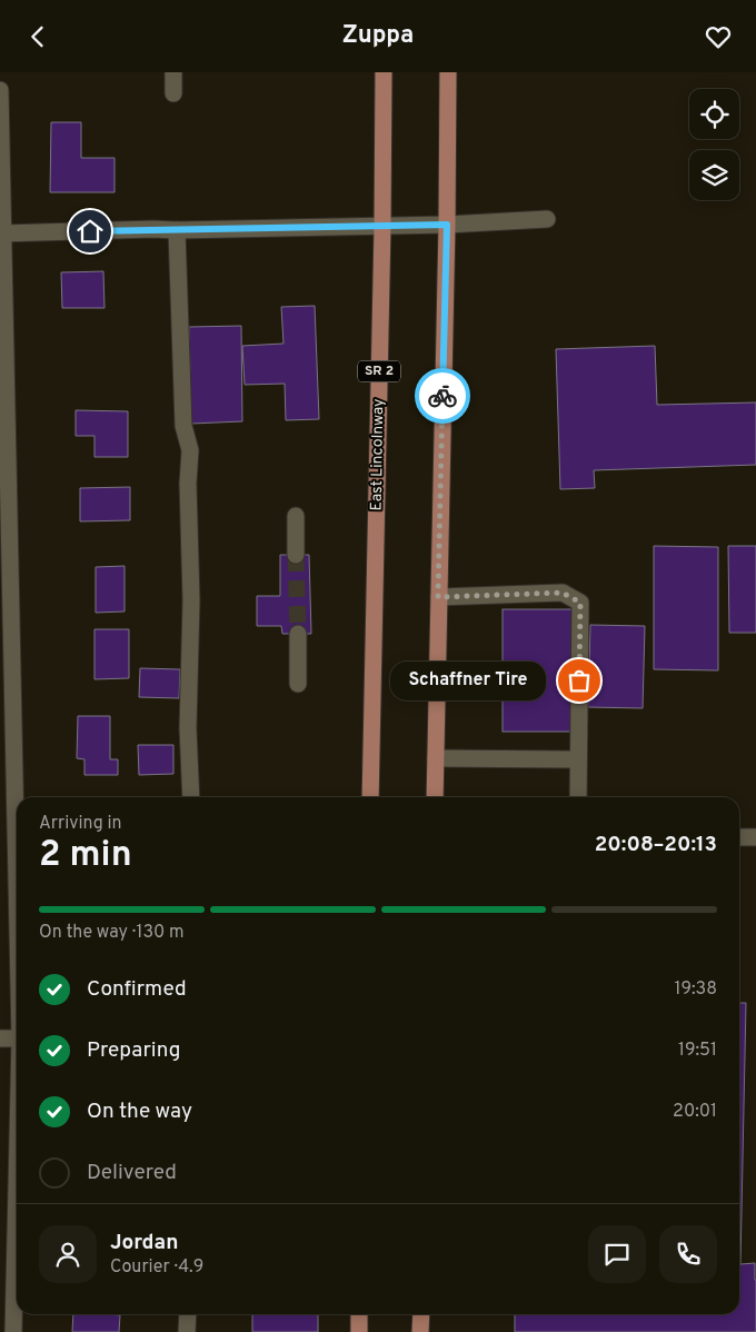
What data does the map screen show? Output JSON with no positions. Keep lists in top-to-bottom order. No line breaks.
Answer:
{"streets":{"main road":["SR 2","East Lincolnway"]},"places":["Schaffner Tire"],"page":{"header":"Zuppa","bubble":"Schaffner Tire","heading":["2 min","Arriving in","20:08–20:13"],"panel":["Jordan","Courier · 4.9"],"bar":"On the way · 130 m","list":[["Confirmed","19:38"],["Preparing","19:51"],["On the way","20:01"],"Delivered"]}}
